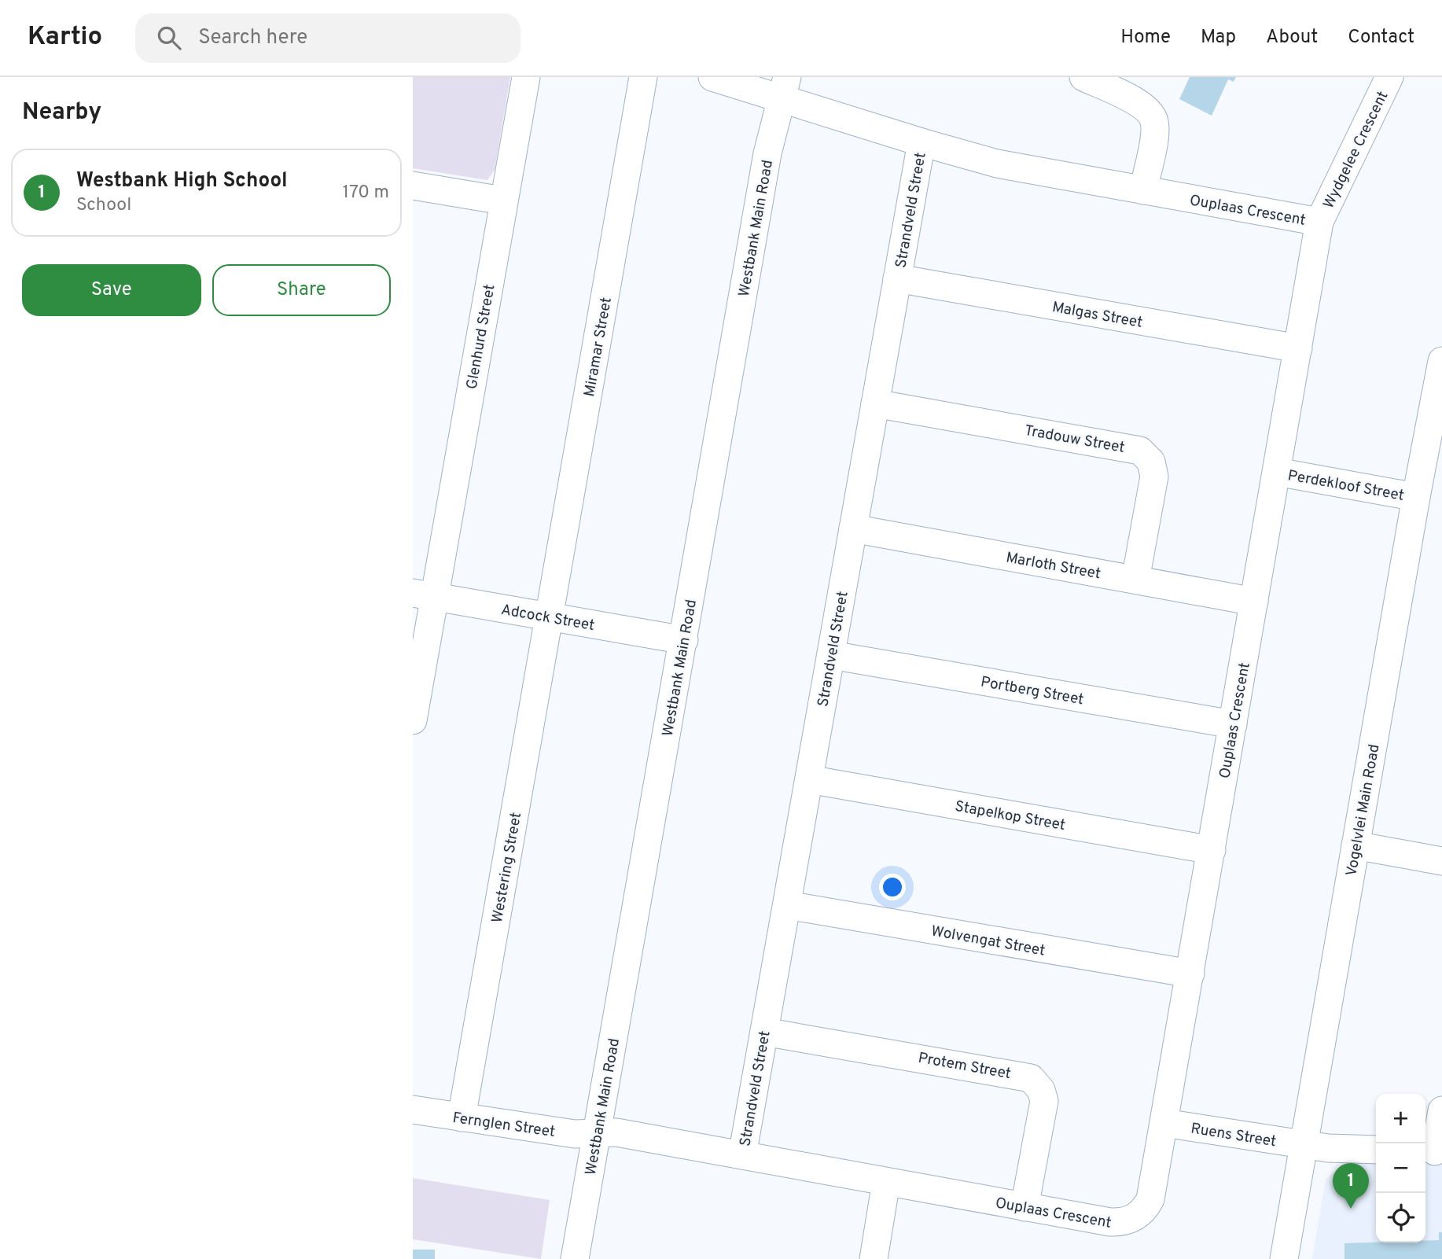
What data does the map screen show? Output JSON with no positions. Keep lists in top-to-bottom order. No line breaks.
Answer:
{"streets":{"street":["Wydgelee Crescent","Ouplaas Crescent","Strandveld Street","Westbank Main Road","Malgas Street","Glenhurd Street","Miramar Street","Tradouw Street","Perdekloof Street","Marloth Street","Adcock Street","Portberg Street","Vogelvlei Main Road","Stapelkop Street","Westering Street","Wolvengat Street","Protem Street","Fernglen Street","Ruens Street"]},"crossings":[["Wydgelee Crescent","Ouplaas Crescent"],["Ouplaas Crescent","Strandveld Street"],["Ouplaas Crescent","Westbank Main Road"],["Ouplaas Crescent","Malgas Street"],["Ouplaas Crescent","Perdekloof Street"],["Ouplaas Crescent","Marloth Street"],["Ouplaas Crescent","Portberg Street"],["Ouplaas Crescent","Stapelkop Street"],["Ouplaas Crescent","Wolvengat Street"],["Ouplaas Crescent","Protem Street"],["Ouplaas Crescent","Fernglen Street"],["Ouplaas Crescent","Ruens Street"],["Strandveld Street","Malgas Street"],["Strandveld Street","Tradouw Street"],["Strandveld Street","Marloth Street"],["Strandveld Street","Portberg Street"],["Strandveld Street","Stapelkop Street"],["Strandveld Street","Wolvengat Street"],["Strandveld Street","Protem Street"],["Westbank Main Road","Adcock Street"],["Westbank Main Road","Fernglen Street"],["Glenhurd Street","Adcock Street"],["Miramar Street","Adcock Street"],["Miramar Street","Westering Street"],["Tradouw Street","Marloth Street"],["Perdekloof Street","Vogelvlei Main Road"],["Adcock Street","Westering Street"],["Vogelvlei Main Road","Ruens Street"],["Westering Street","Fernglen Street"]],"page":{"header":"Kartio","search":"Search here","nav":["Home","Map","About","Contact"],"heading":"Nearby","list":[{"mark":"1","name":"Westbank High School","note":"School","value":"170 m"}],"buttons":["Save","Share"],"map_buttons":["+","−"],"pins":"1"}}
